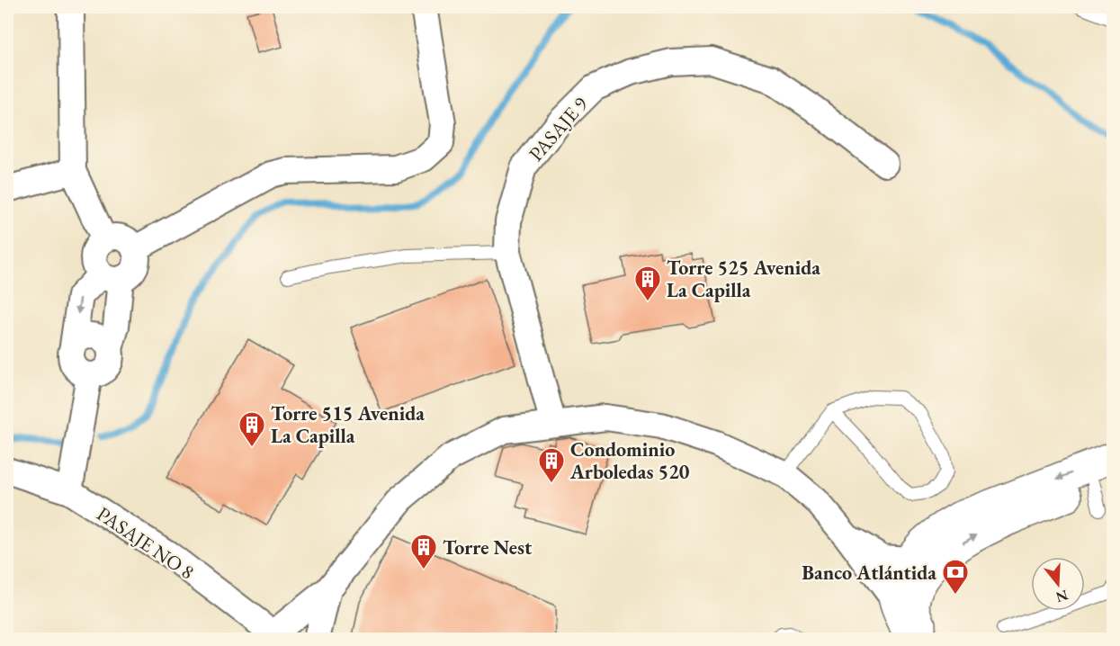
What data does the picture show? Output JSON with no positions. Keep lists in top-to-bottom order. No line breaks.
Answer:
{"streets":{"street":["PASAJE 9","PASAJE NO 8"]},"places":{"building":["Torre 525 Avenida La Capilla","Torre 515 Avenida La Capilla","Condominio Arboledas 520","Torre Nest"],"bank":["Banco Atlántida"]},"north":"bottom"}
